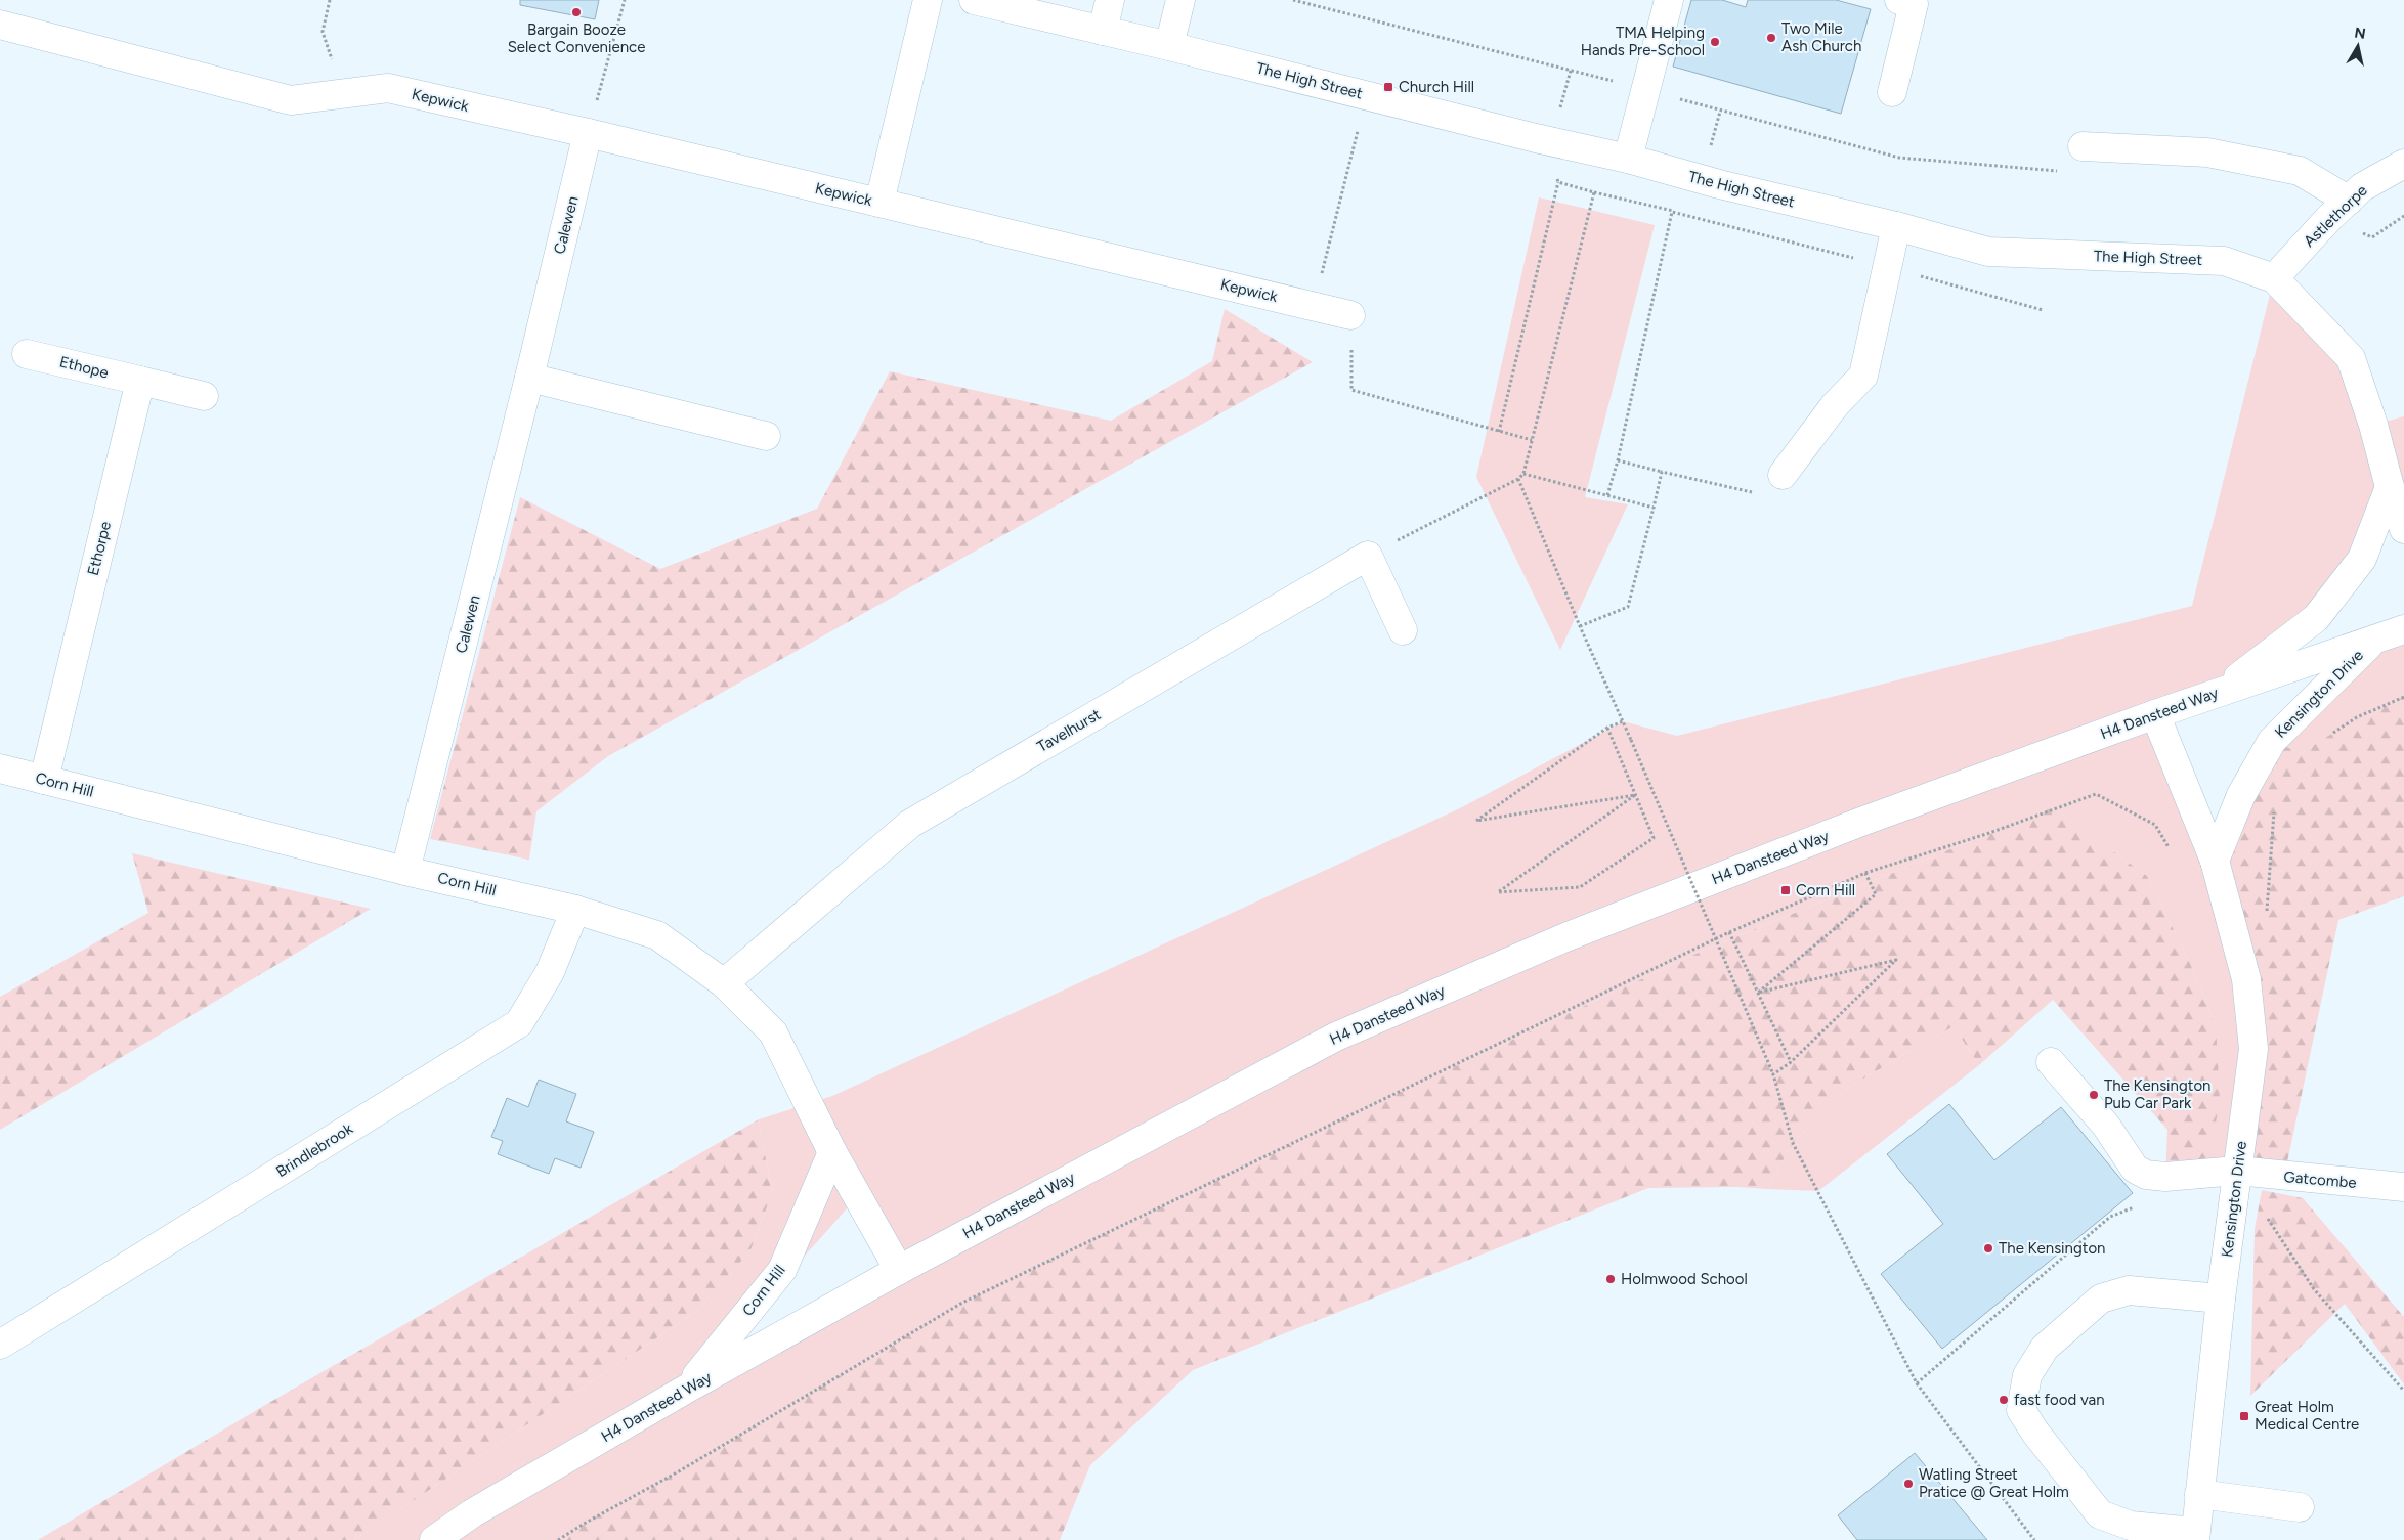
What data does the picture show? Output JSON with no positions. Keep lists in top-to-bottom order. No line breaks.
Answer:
{"streets":{"street":["The High Street","Kepwick","Astlethorpe","Calewen","Ethope","Ethorpe","Kensington Drive","H4 Dansteed Way","Tavelhurst","Corn Hill","Brindlebrook","Gatcombe"]},"crossings":[["The High Street","Astlethorpe"],["Kepwick","Calewen"],["Calewen","Corn Hill"],["Ethope","Ethorpe"],["Ethorpe","Corn Hill"],["Kensington Drive","H4 Dansteed Way"],["Kensington Drive","Gatcombe"],["H4 Dansteed Way","Corn Hill"],["Tavelhurst","Corn Hill"],["Corn Hill","Brindlebrook"]],"places":{"other":["Bargain Booze Select Convenience","Two Mile Ash Church","TMA Helping Hands Pre-School","The Kensington Pub Car Park","The Kensington","Holmwood School","fast food van","Watling Street Pratice @ Great Holm"],"transit":["Church Hill","Corn Hill","Great Holm Medical Centre"]},"north":"top"}
